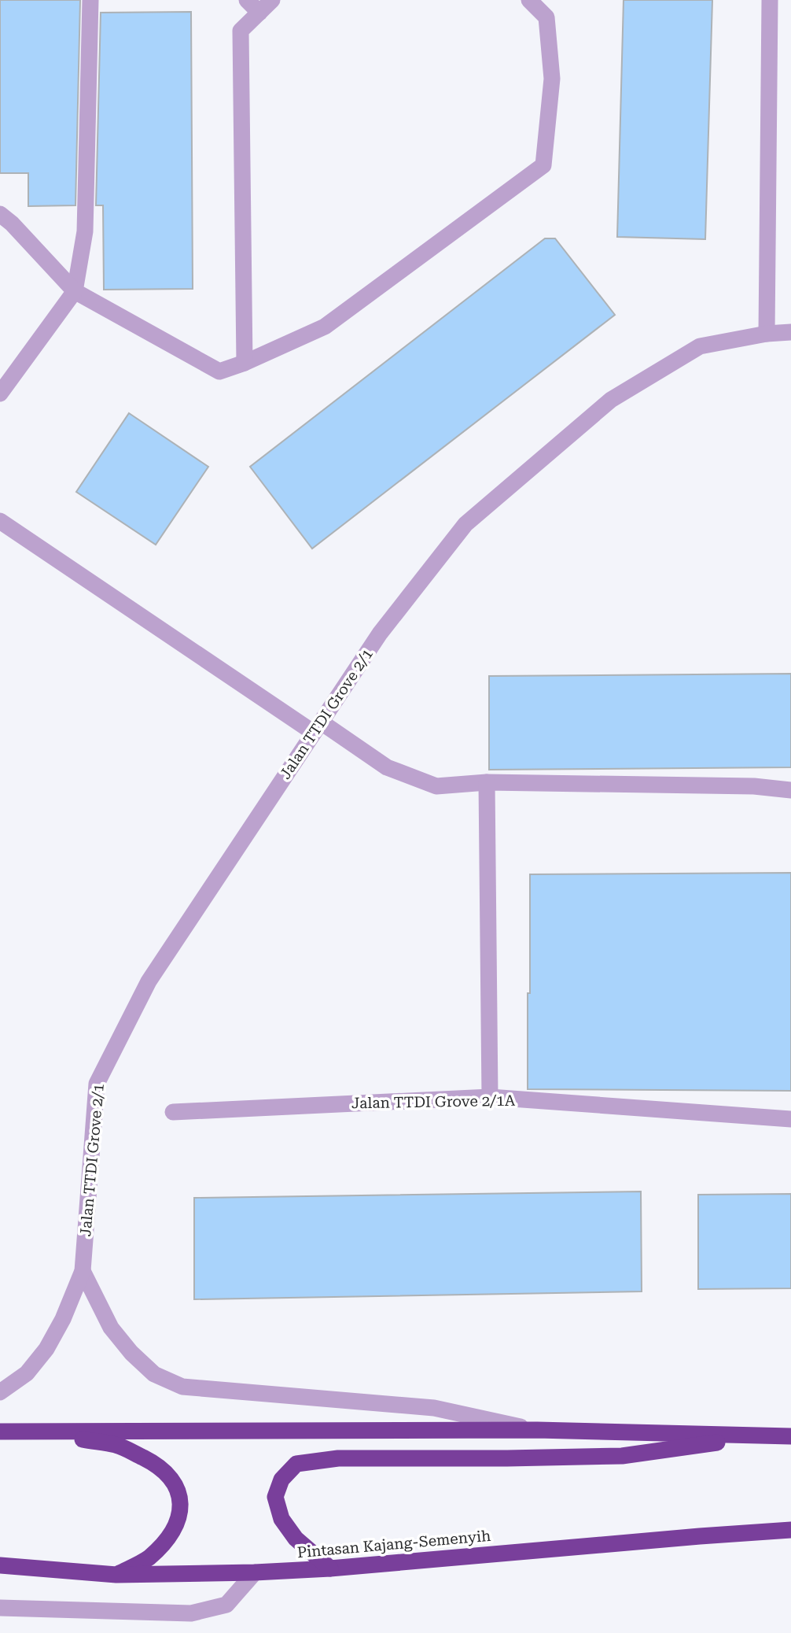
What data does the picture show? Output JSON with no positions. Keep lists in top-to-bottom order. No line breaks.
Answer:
{"streets":{"highway":["Pintasan Kajang-Semenyih"],"street":["Jalan TTDI Grove 2/1","Jalan TTDI Grove 2/1A"]}}
